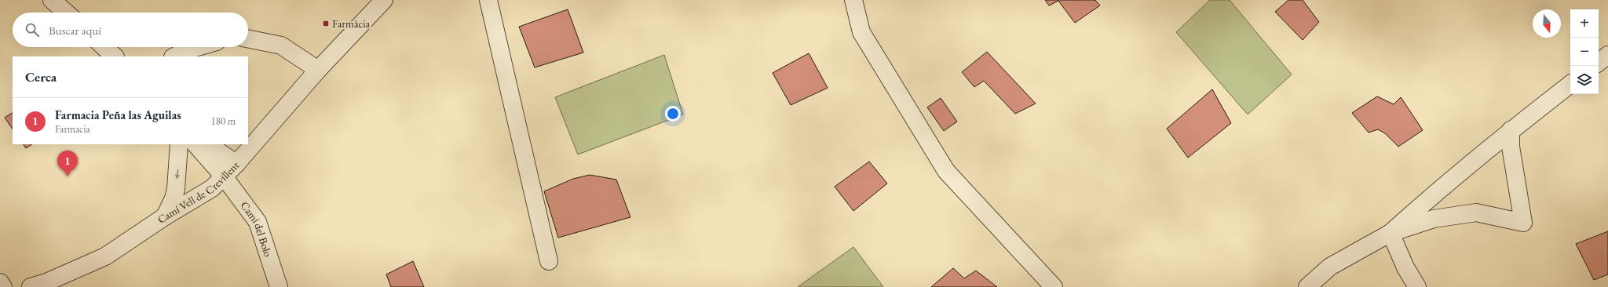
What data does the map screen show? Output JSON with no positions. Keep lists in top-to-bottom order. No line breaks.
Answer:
{"streets":{"street":["Camí Vell de Crevillent","Camí del Bolo"]},"crossings":[["Camí Vell de Crevillent","Camí del Bolo"]],"places":{"transit":["Farmàcia"]},"north":"bottom","page":{"map_buttons":["+","−"],"search":"Buscar aquí","heading":"Cerca","list":[{"mark":"1","name":"Farmacia Peña las Aguilas","note":"Farmacia","value":"180 m"}],"pins":"1"}}
